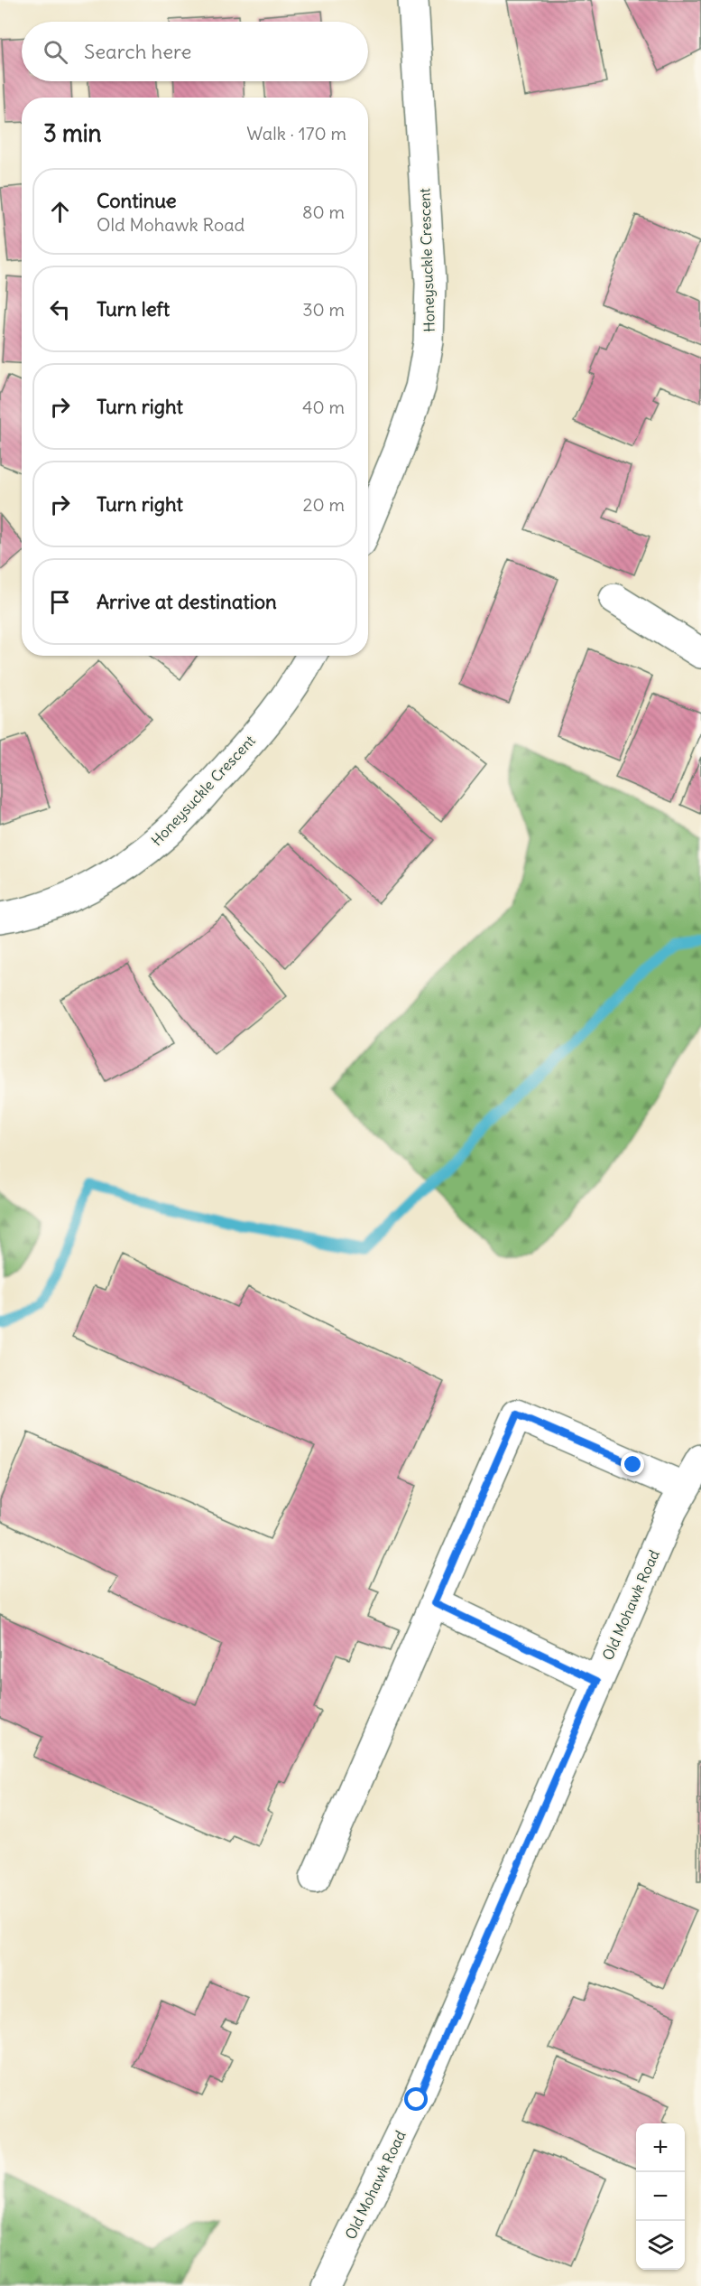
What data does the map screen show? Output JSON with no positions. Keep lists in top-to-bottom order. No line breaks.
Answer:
{"streets":{"street":["Honeysuckle Crescent","Old Mohawk Road"]},"page":{"search":"Search here","heading":["3 min","Walk · 170 m"],"list":[["Continue","Old Mohawk Road","80 m"],["Turn left","30 m"],["Turn right","40 m"],["Turn right","20 m"],"Arrive at destination"],"map_buttons":["+","−"]}}
